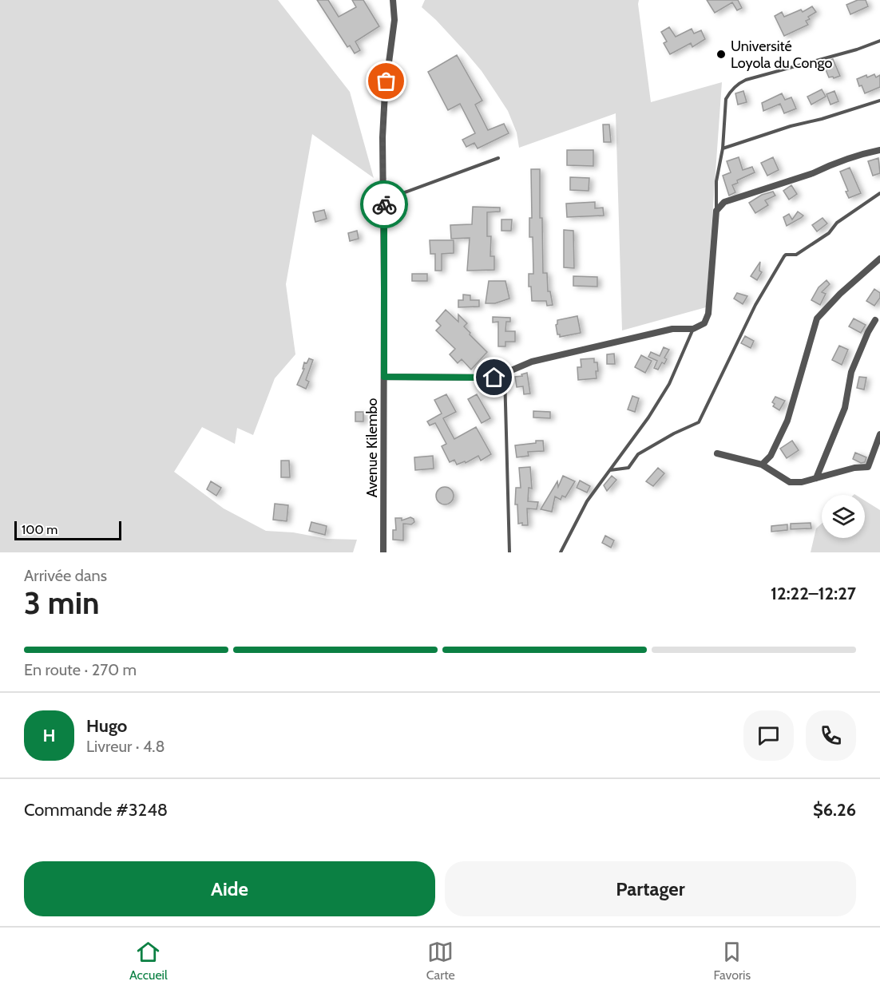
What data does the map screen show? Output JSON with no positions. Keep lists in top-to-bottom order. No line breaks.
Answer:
{"streets":{"street":["Avenue Kilembo"]},"places":["Université Loyola du Congo"],"scale_bar":"100 m","page":{"scale":"100 m","heading":["3 min","Arrivée dans","12:22–12:27"],"panel":["Hugo","Livreur · 4.8","Commande #3248","$6.26"],"bar":"En route · 270 m","round":"H","buttons":["Aide","Partager"],"tabs":["Accueil","Carte","Favoris"]}}
